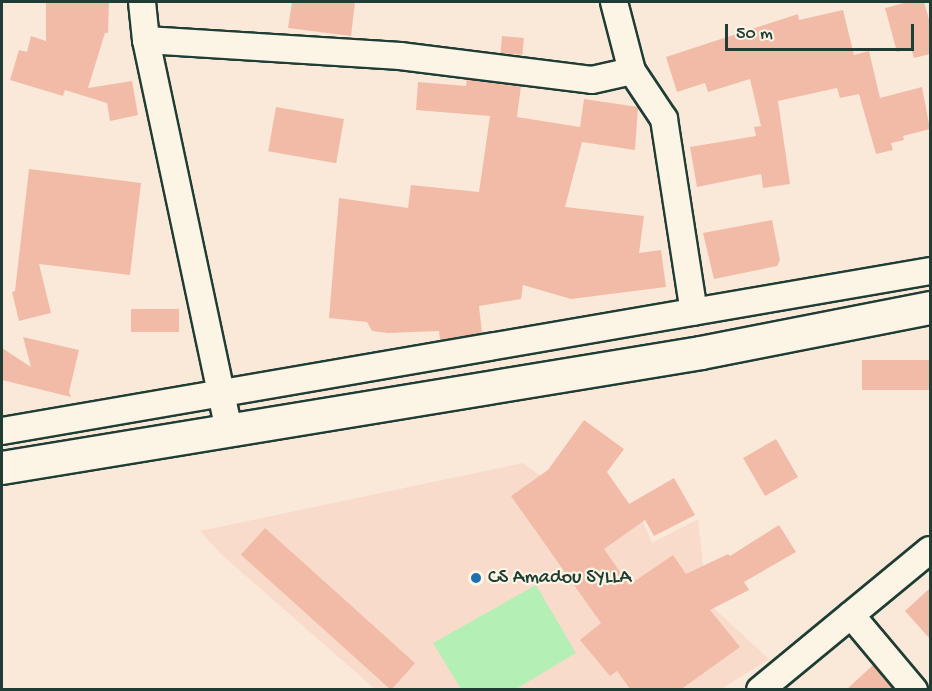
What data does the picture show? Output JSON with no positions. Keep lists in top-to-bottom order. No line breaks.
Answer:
{"places":["CS Amadou SYLLA"],"scale_bar":"50 m"}
